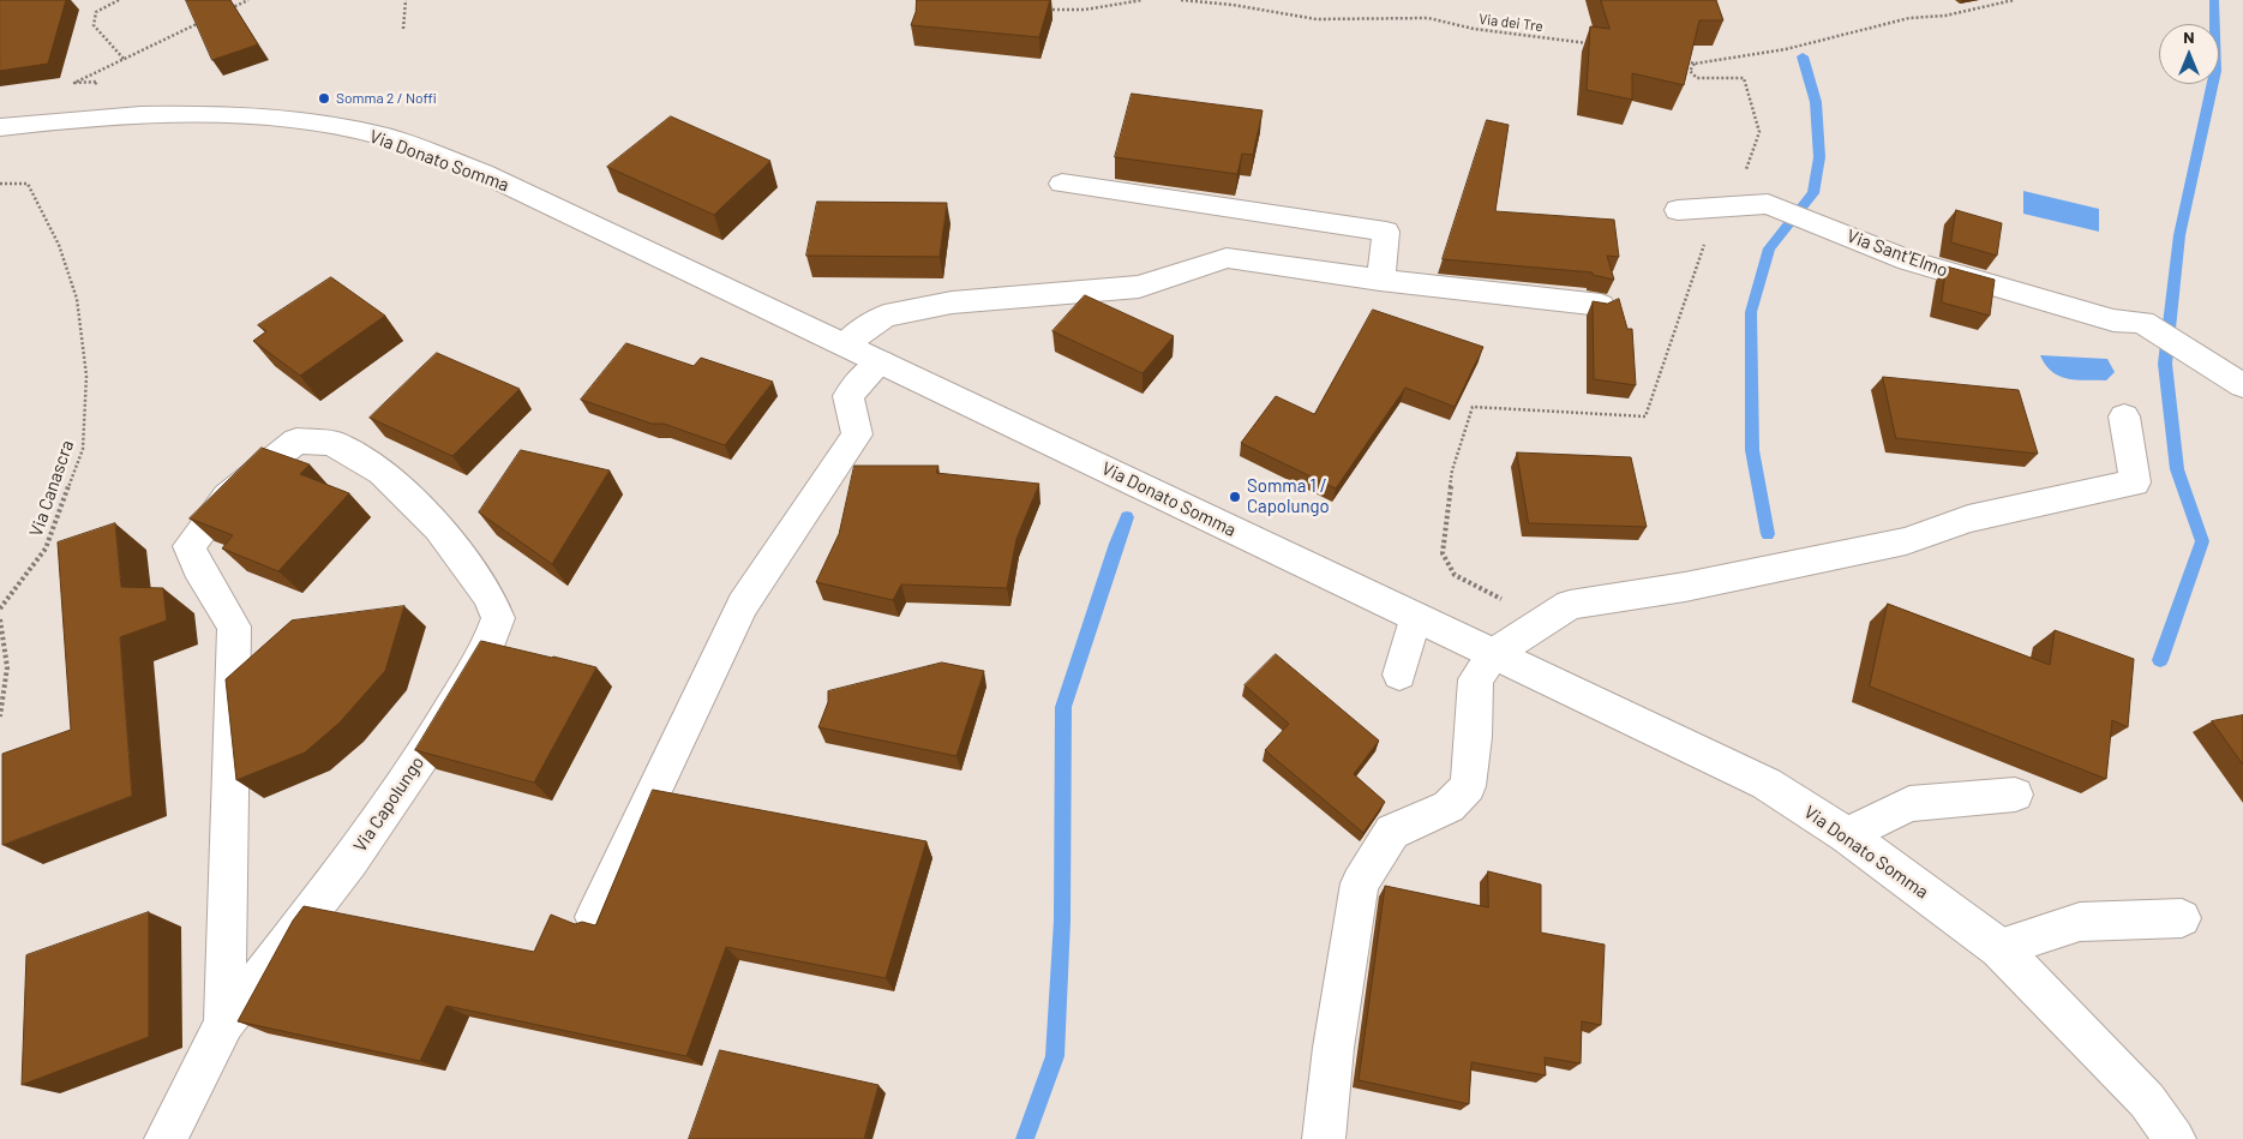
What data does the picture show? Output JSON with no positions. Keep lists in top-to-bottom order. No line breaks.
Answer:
{"streets":{"street":["Via Donato Somma","Via Sant'Elmo","Via Capolungo"],"path":["Via dei Tre","Via Canascra"]},"places":["Somma 2 / Noffi","Somma 1 / Capolungo"],"north":"top"}
